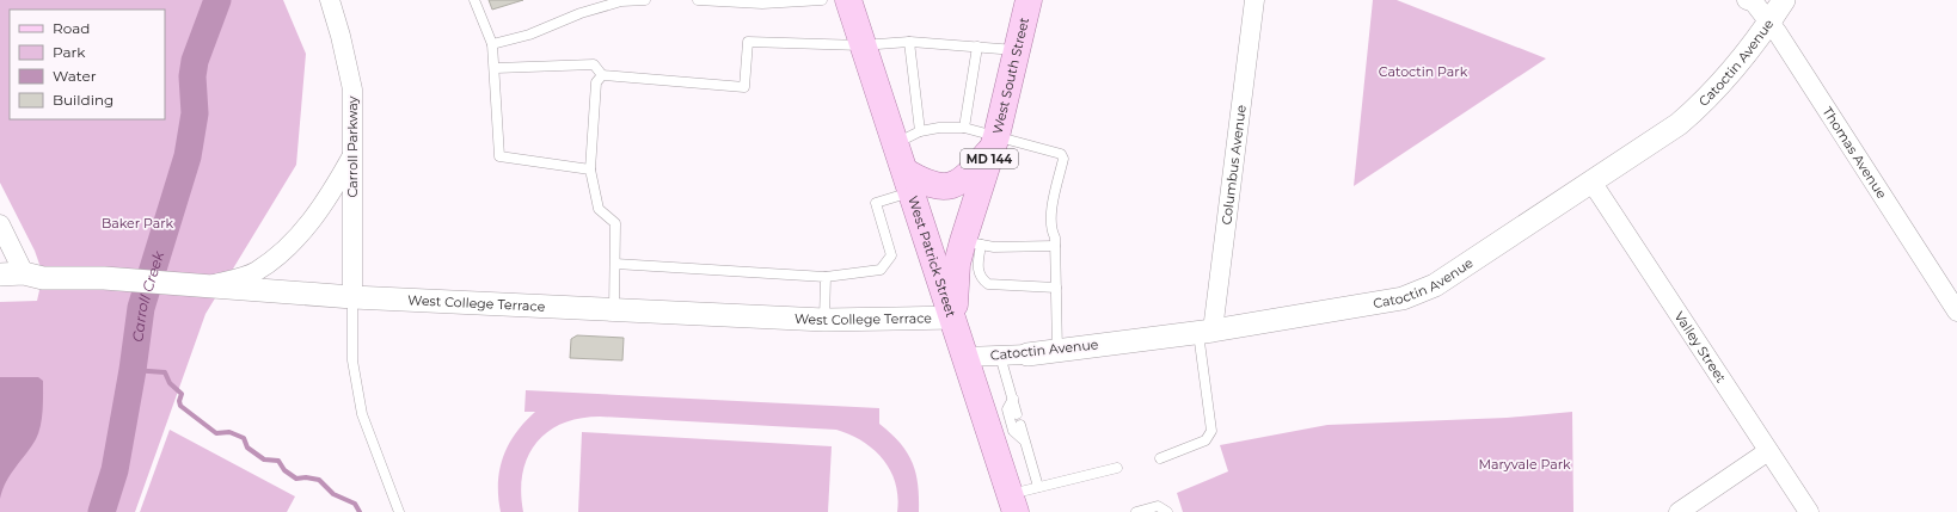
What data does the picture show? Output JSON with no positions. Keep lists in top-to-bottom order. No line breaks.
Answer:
{"streets":{"main road":["West South Street","MD 144","West Patrick Street"],"street":["Catoctin Avenue","Carroll Parkway","Thomas Avenue","Columbus Avenue","West College Terrace","Valley Street"]},"crossings":[["Catoctin Avenue","Thomas Avenue"],["Catoctin Avenue","Columbus Avenue"],["Catoctin Avenue","West Patrick Street"],["Catoctin Avenue","Valley Street"],["West South Street","West Patrick Street"],["West South Street","West College Terrace"],["Carroll Parkway","West College Terrace"],["West Patrick Street","West College Terrace"]],"water":["Carroll Creek"],"parks":["Catoctin Park","Baker Park","Maryvale Park"],"legend":["Road","Park","Water","Building"]}
